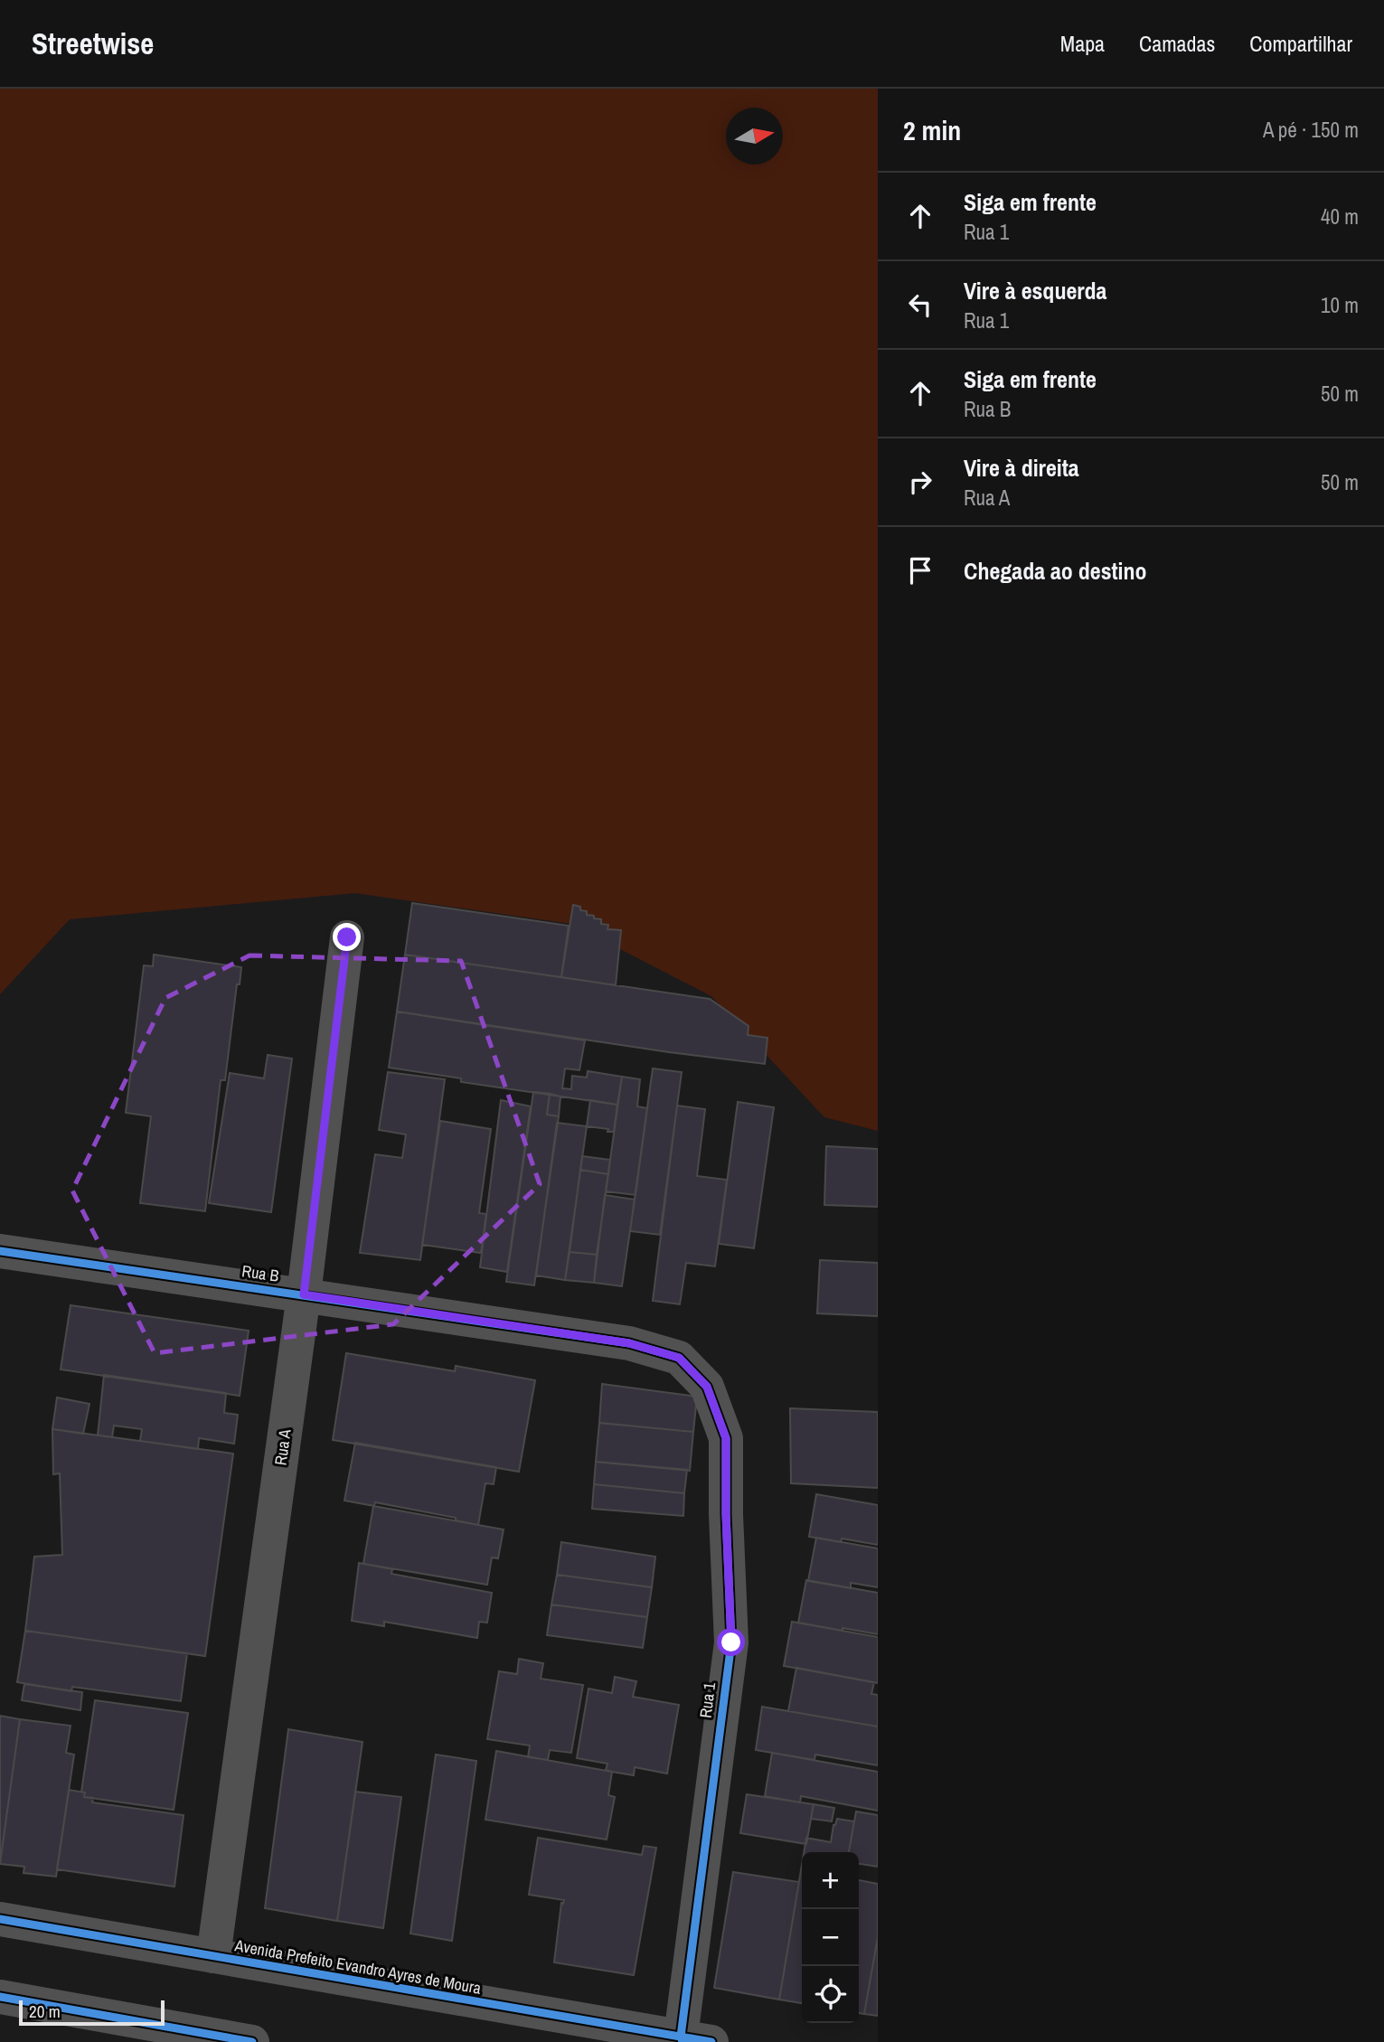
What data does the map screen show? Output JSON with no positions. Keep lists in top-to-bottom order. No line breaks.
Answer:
{"streets":{"street":["Rua B","Rua A","Rua 1","Avenida Prefeito Evandro Ayres de Moura"]},"crossings":[["Rua B","Rua A"],["Rua B","Rua 1"],["Rua A","Avenida Prefeito Evandro Ayres de Moura"],["Rua 1","Avenida Prefeito Evandro Ayres de Moura"]],"scale_bar":"20 m","north":"right","page":{"header":"Streetwise","nav":["Mapa","Camadas","Compartilhar"],"heading":["2 min","A pé · 150 m"],"list":[["Siga em frente","Rua 1","40 m"],["Vire à esquerda","Rua 1","10 m"],["Siga em frente","Rua B","50 m"],["Vire à direita","Rua A","50 m"],"Chegada ao destino"],"map_buttons":["+","−"],"scale":"20 m"}}
